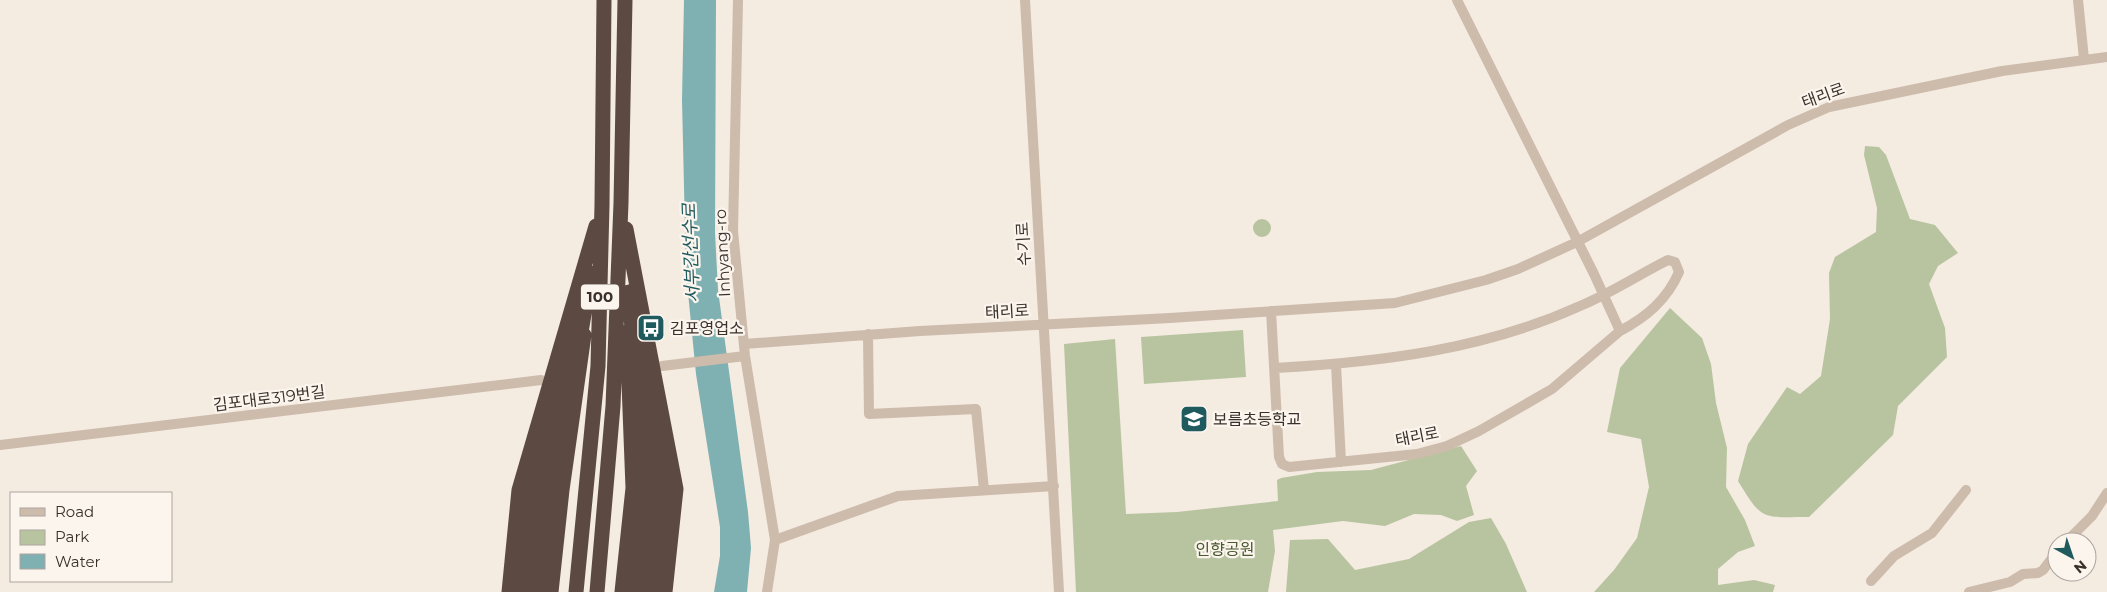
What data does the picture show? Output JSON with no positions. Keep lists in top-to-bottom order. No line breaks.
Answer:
{"streets":{"highway":["100"],"street":["태리로","수기로","Inhyang-ro","김포대로319번길"]},"crossings":[["태리로","수기로"],["태리로","Inhyang-ro"]],"water":["서부간선수로"],"parks":["인향공원"],"places":{"bus stop":["김포영업소"],"school or university":["보름초등학교"]},"legend":["Road","Park","Water"],"north":"bottom right"}
